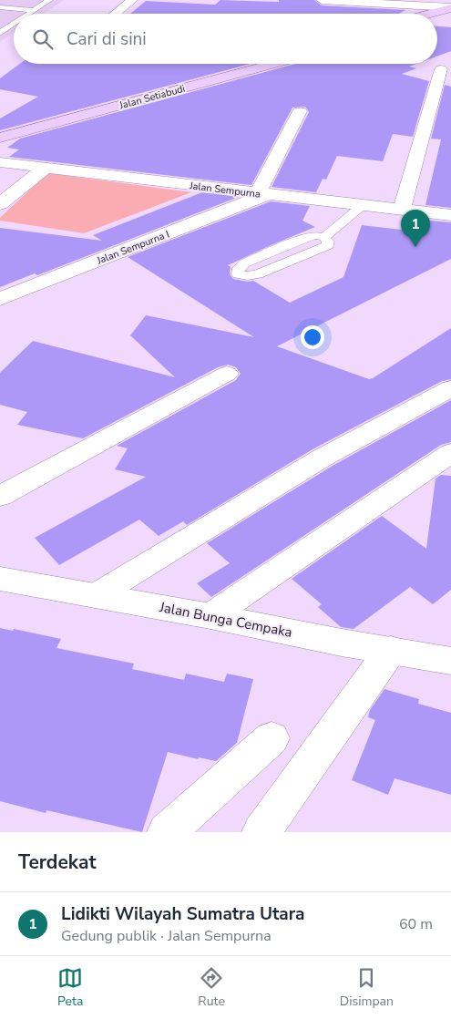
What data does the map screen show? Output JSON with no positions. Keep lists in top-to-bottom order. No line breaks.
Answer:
{"streets":{"main road":["Jalan Setiabudi"],"street":["Jalan Sempurna","Jalan Sempurna I","Jalan Bunga Cempaka"]},"crossings":[["Jalan Sempurna","Jalan Sempurna I"]],"page":{"search":"Cari di sini","pins":"1","heading":"Terdekat","list":[{"mark":"1","name":"Lidikti Wilayah Sumatra Utara","note":"Gedung publik · Jalan Sempurna","value":"60 m"}],"nav":["Peta","Rute","Disimpan"]}}
